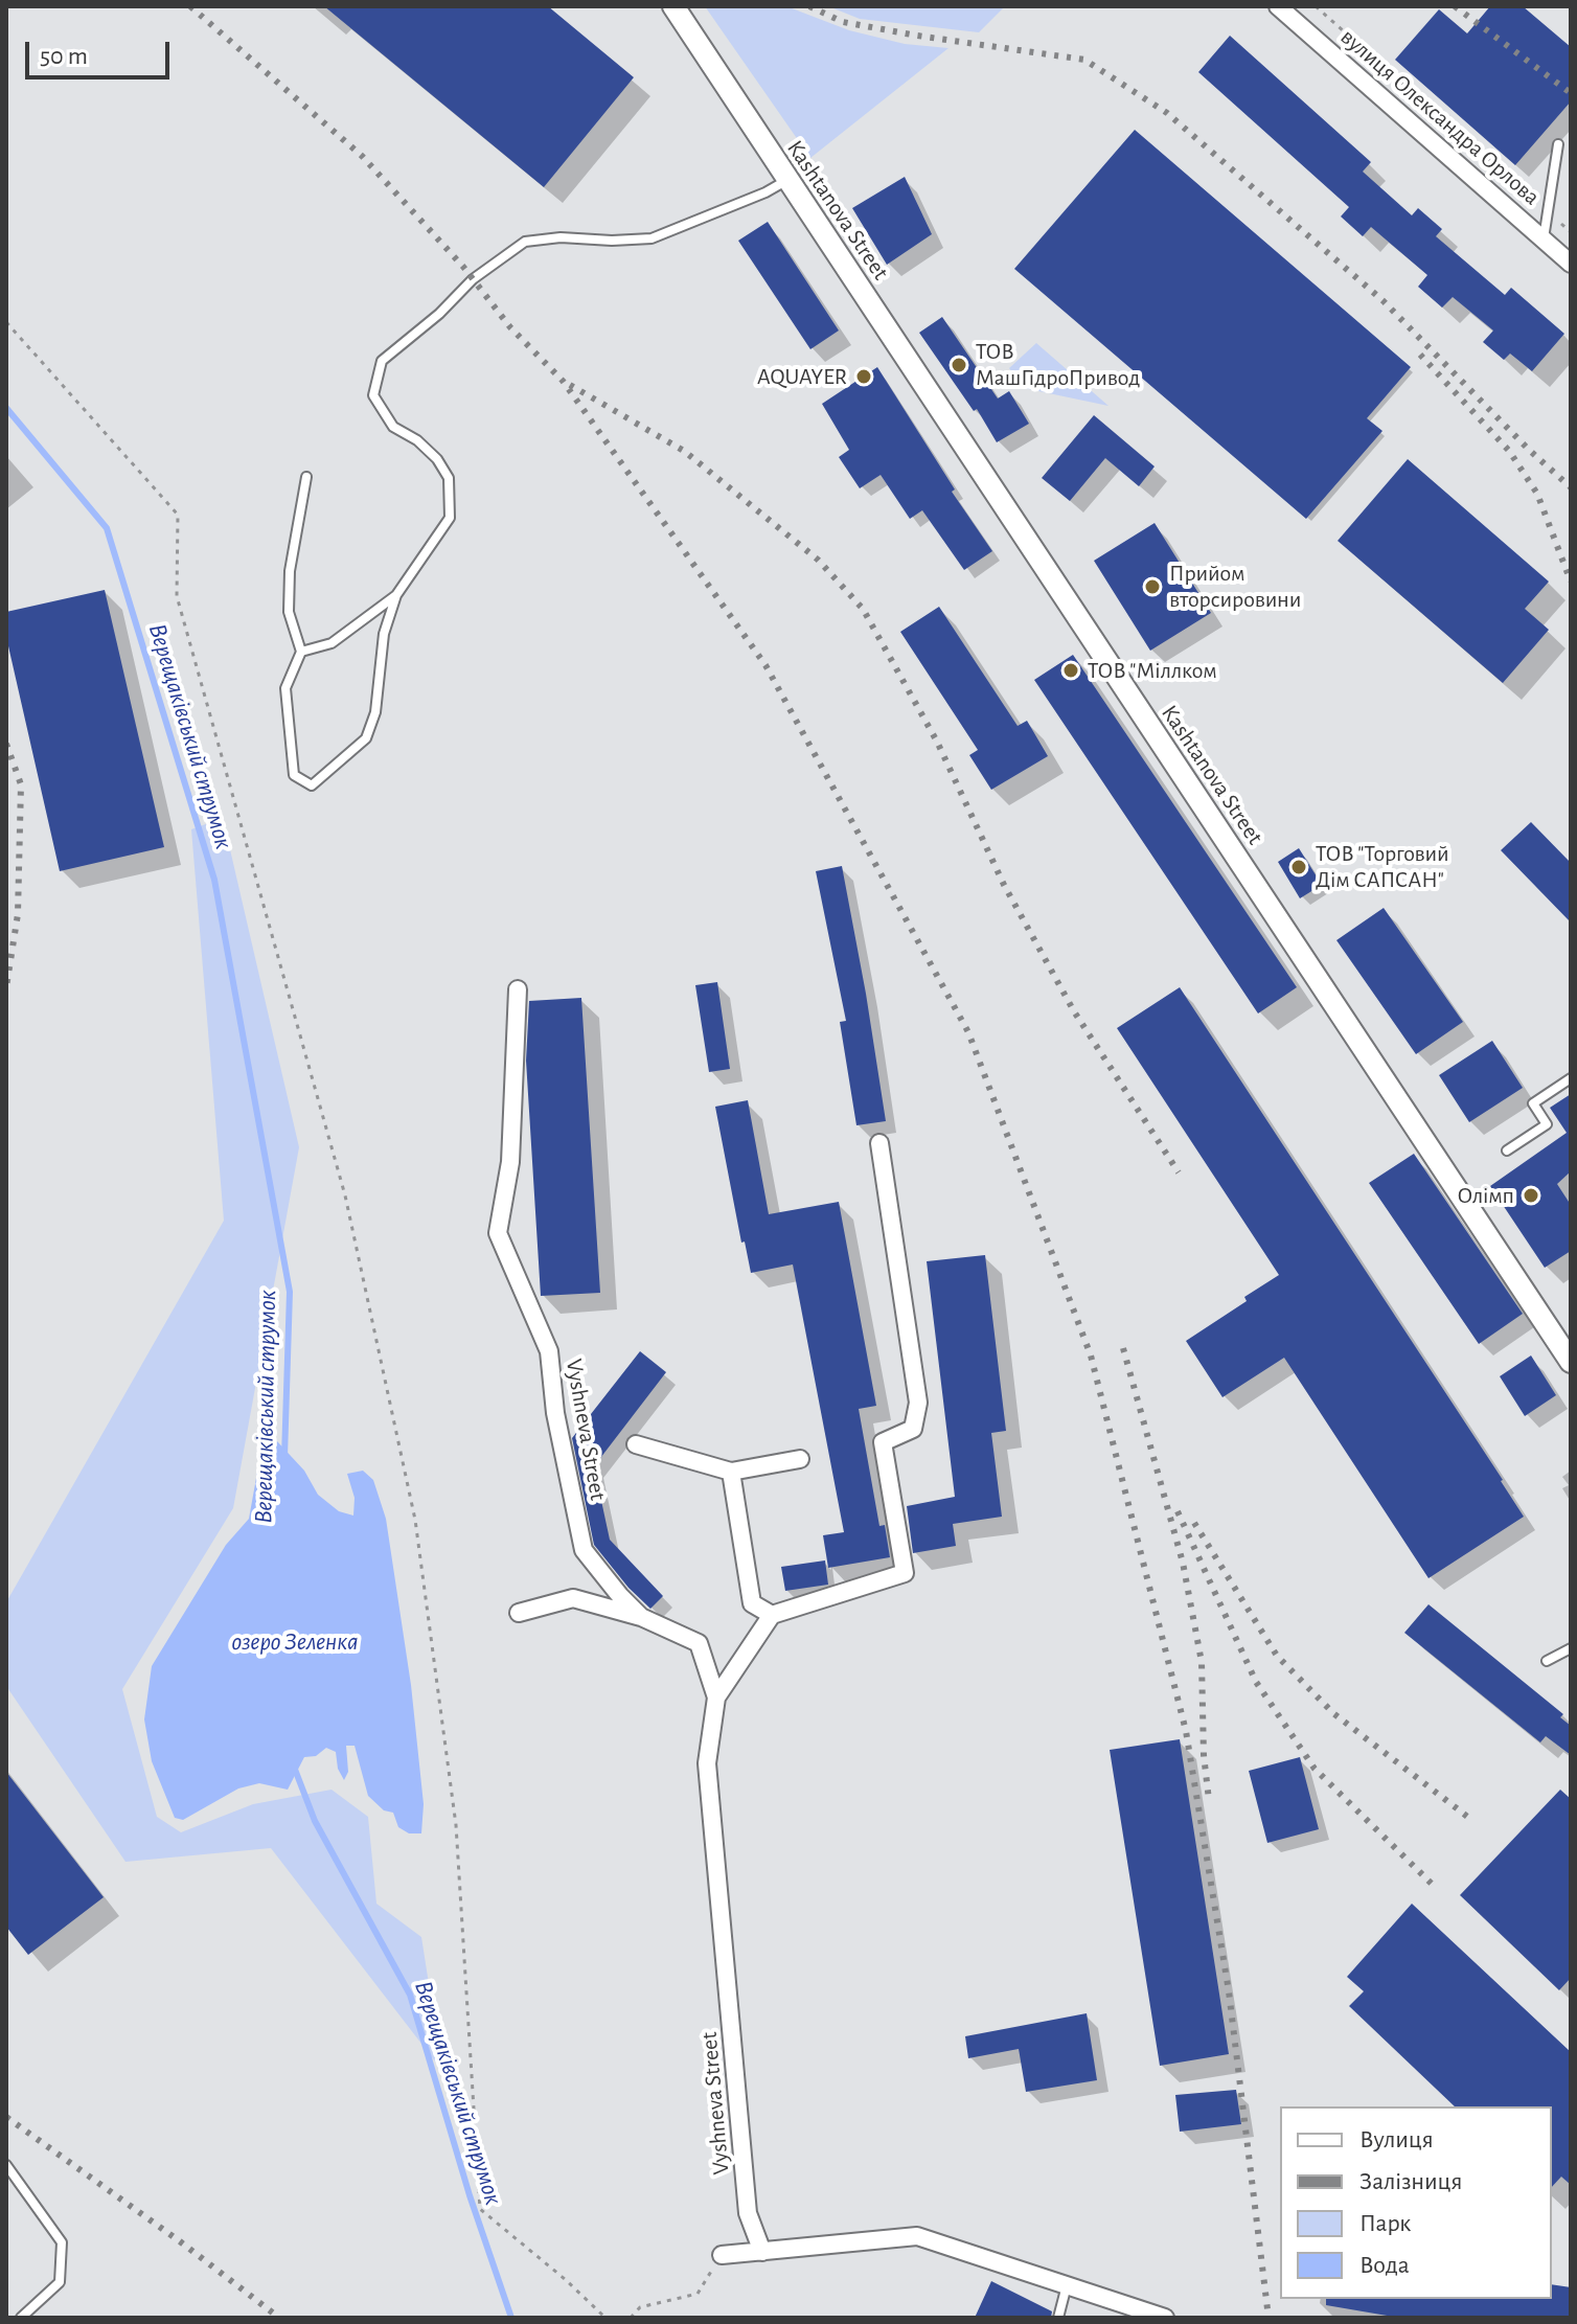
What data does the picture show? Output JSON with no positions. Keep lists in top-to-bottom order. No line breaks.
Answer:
{"streets":{"street":["вулиця Олександра Орлова","Kashtanova Street","Vyshneva Street"]},"water":["Верещаківський струмок","озеро Зеленка"],"places":["ТОВ МашГідроПривод","AQUAYER","Прийом вторсировини","ТОВ \"Міллком","ТОВ \"Торговий Дім САПСАН\"","Олімп"],"legend":["Вулиця","Залізниця","Парк","Вода"],"scale_bar":"50 m"}
